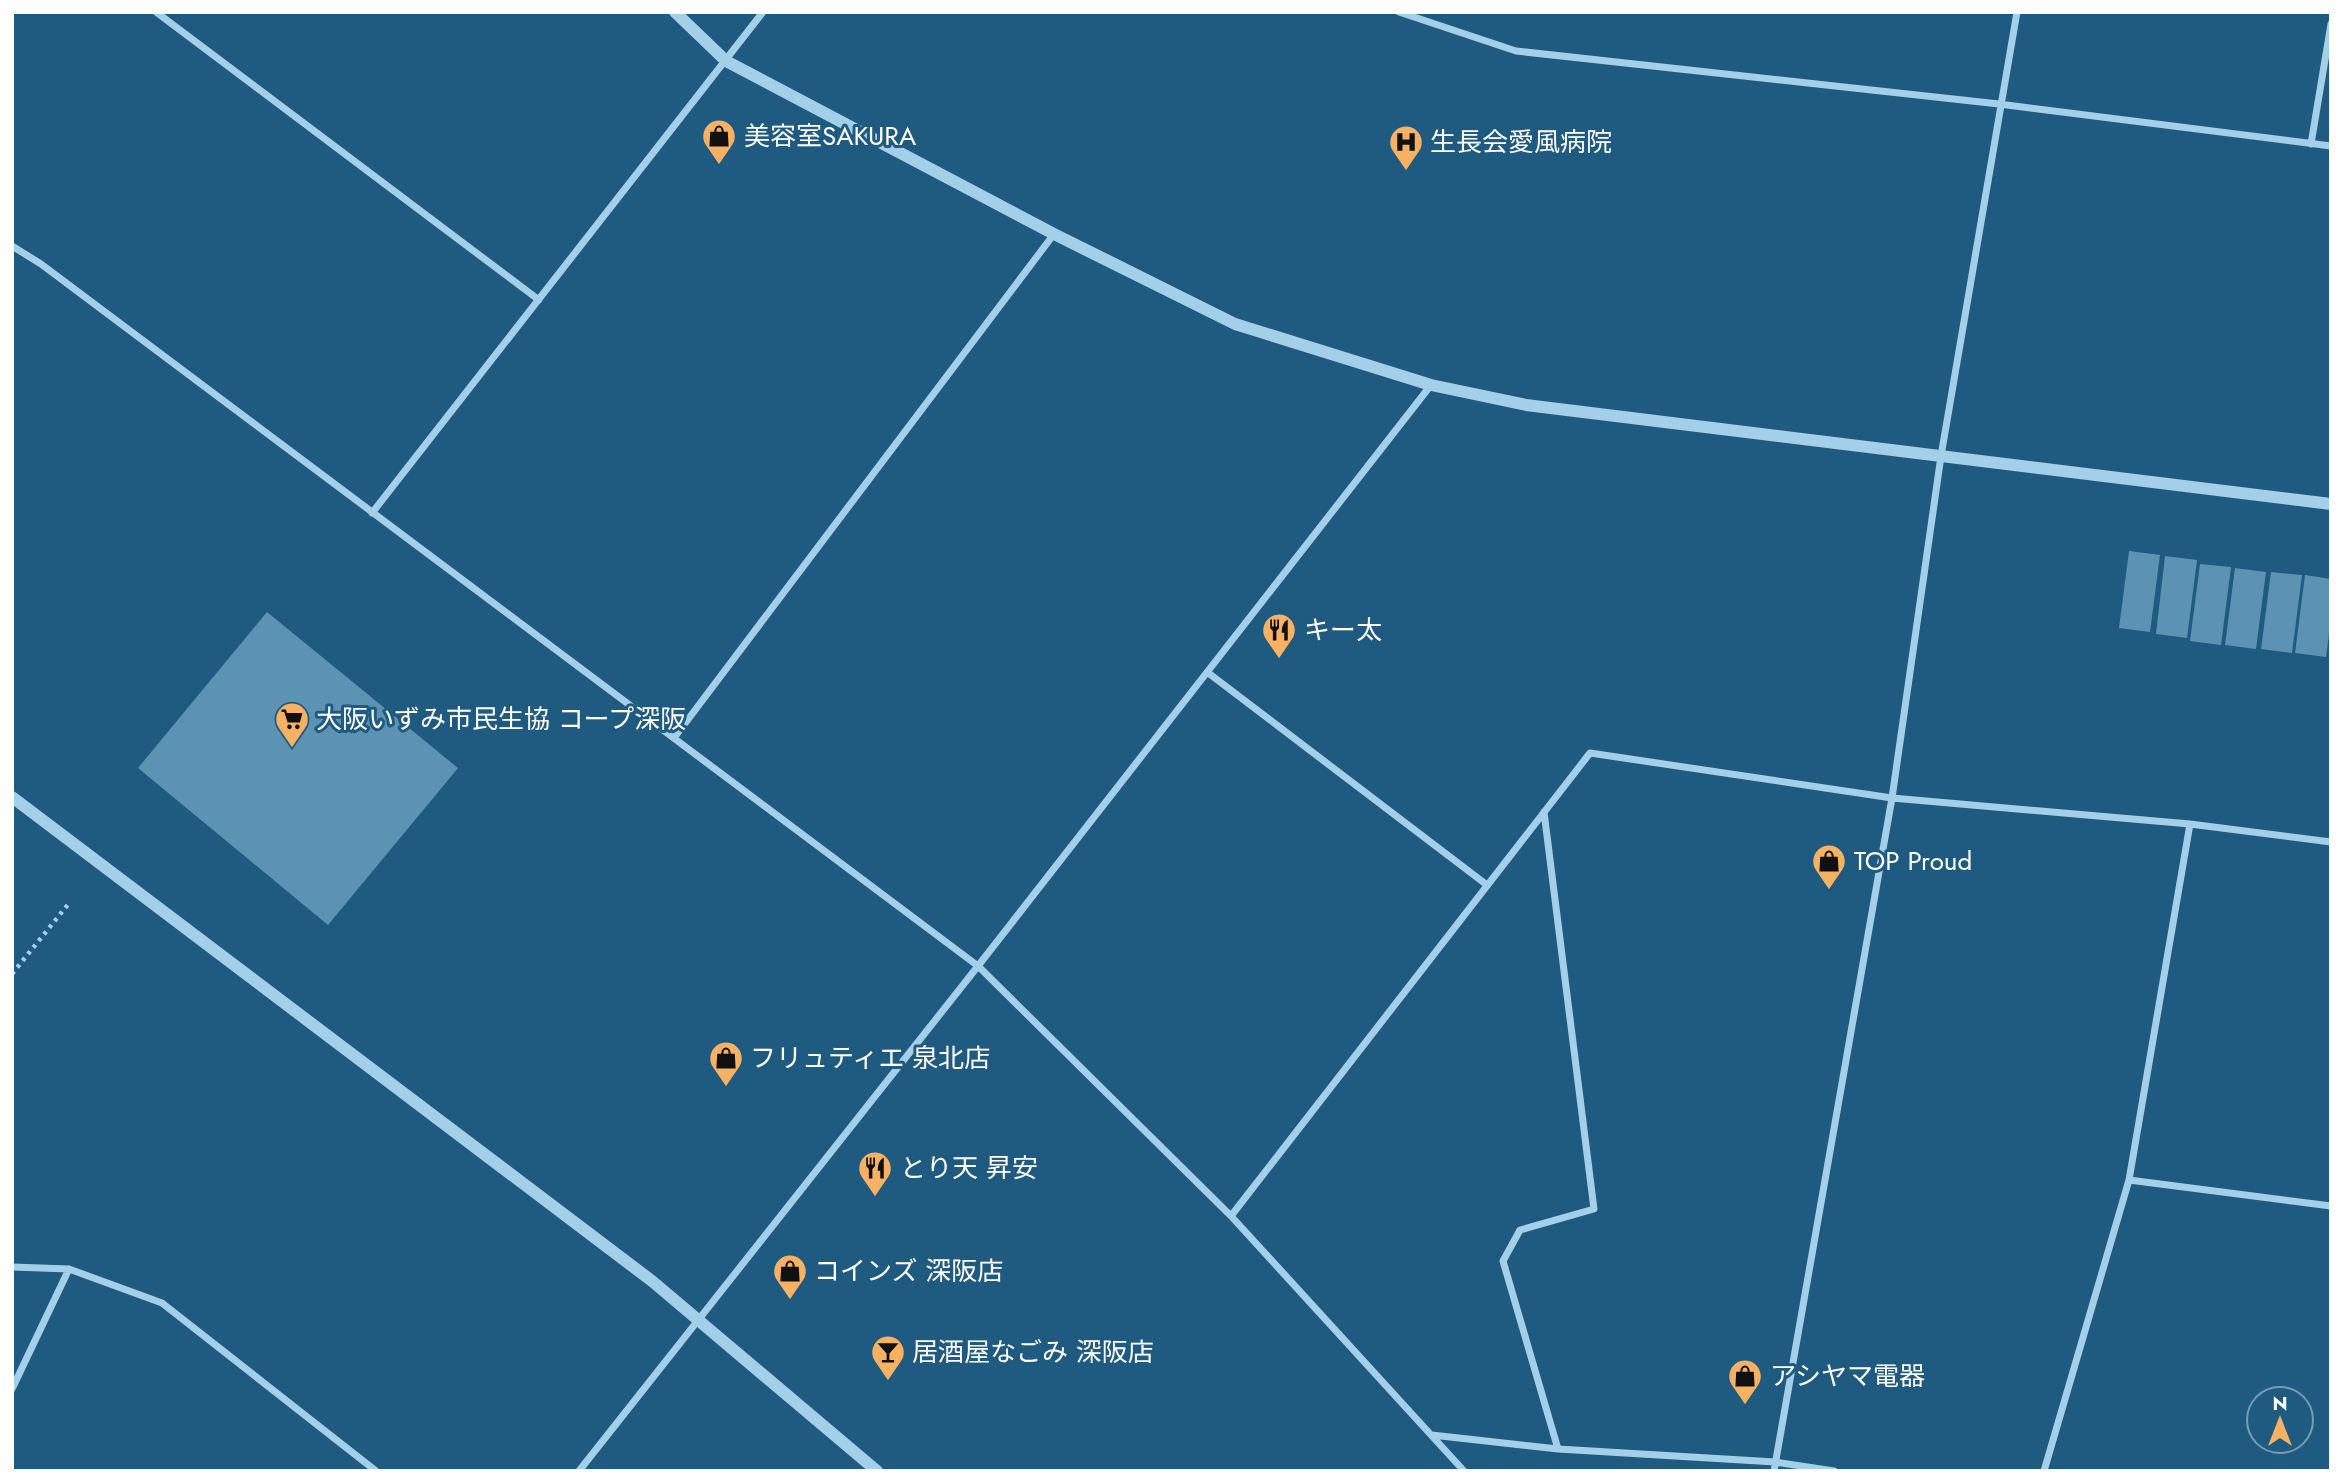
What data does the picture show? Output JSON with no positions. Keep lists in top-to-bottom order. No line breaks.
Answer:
{"places":{"shop":["美容室SAKURA","TOP Proud","フリュティエ 泉北店","コインズ 深阪店","アシヤマ電器"],"hospital":["生長会愛風病院"],"restaurant":["キー太","とり天 昇安"],"supermarket":["大阪いずみ市民生協 コープ深阪"],"bar":["居酒屋なごみ 深阪店"]},"north":"top"}
